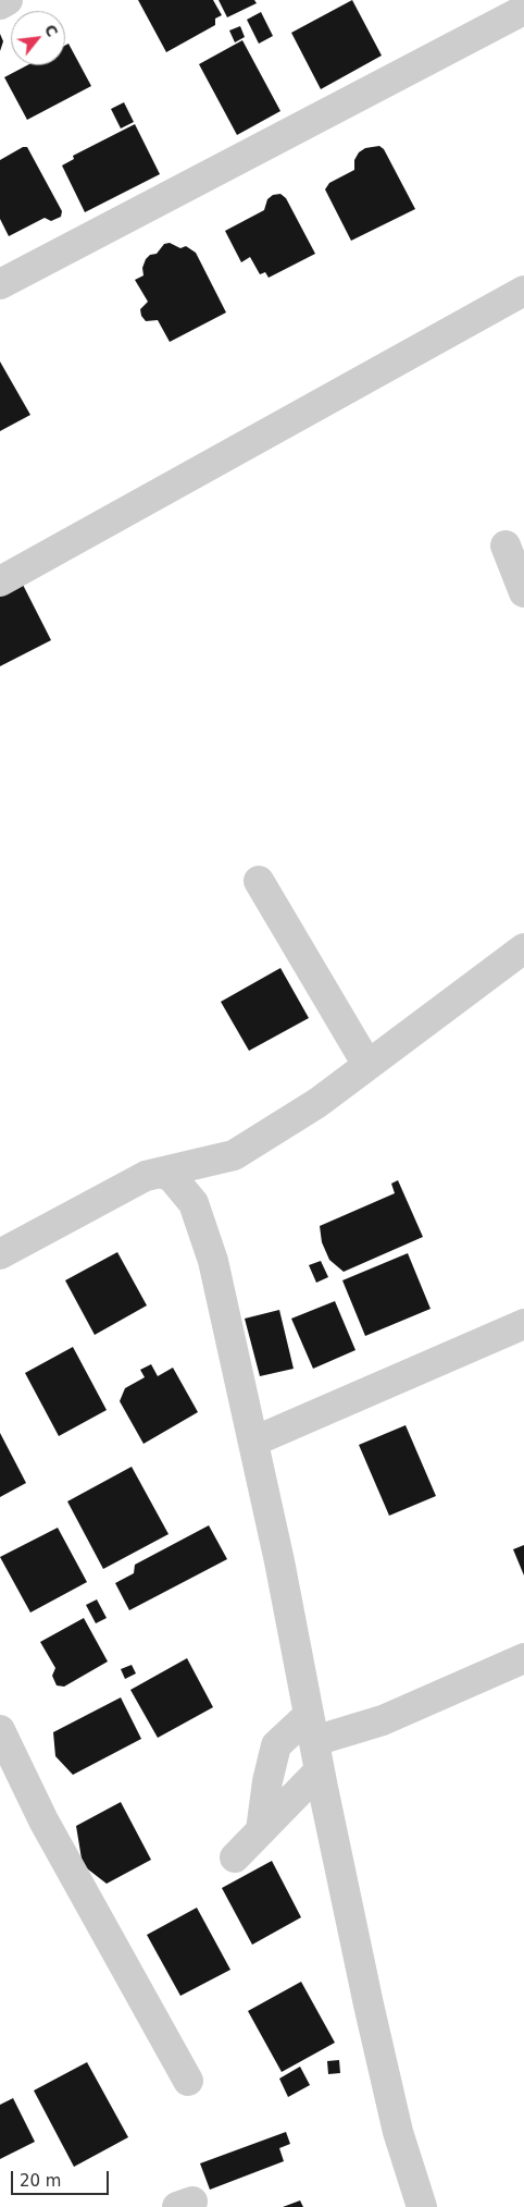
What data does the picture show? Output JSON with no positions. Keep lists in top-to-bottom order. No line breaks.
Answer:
{"scale_bar":"20 m","north":"top right"}
